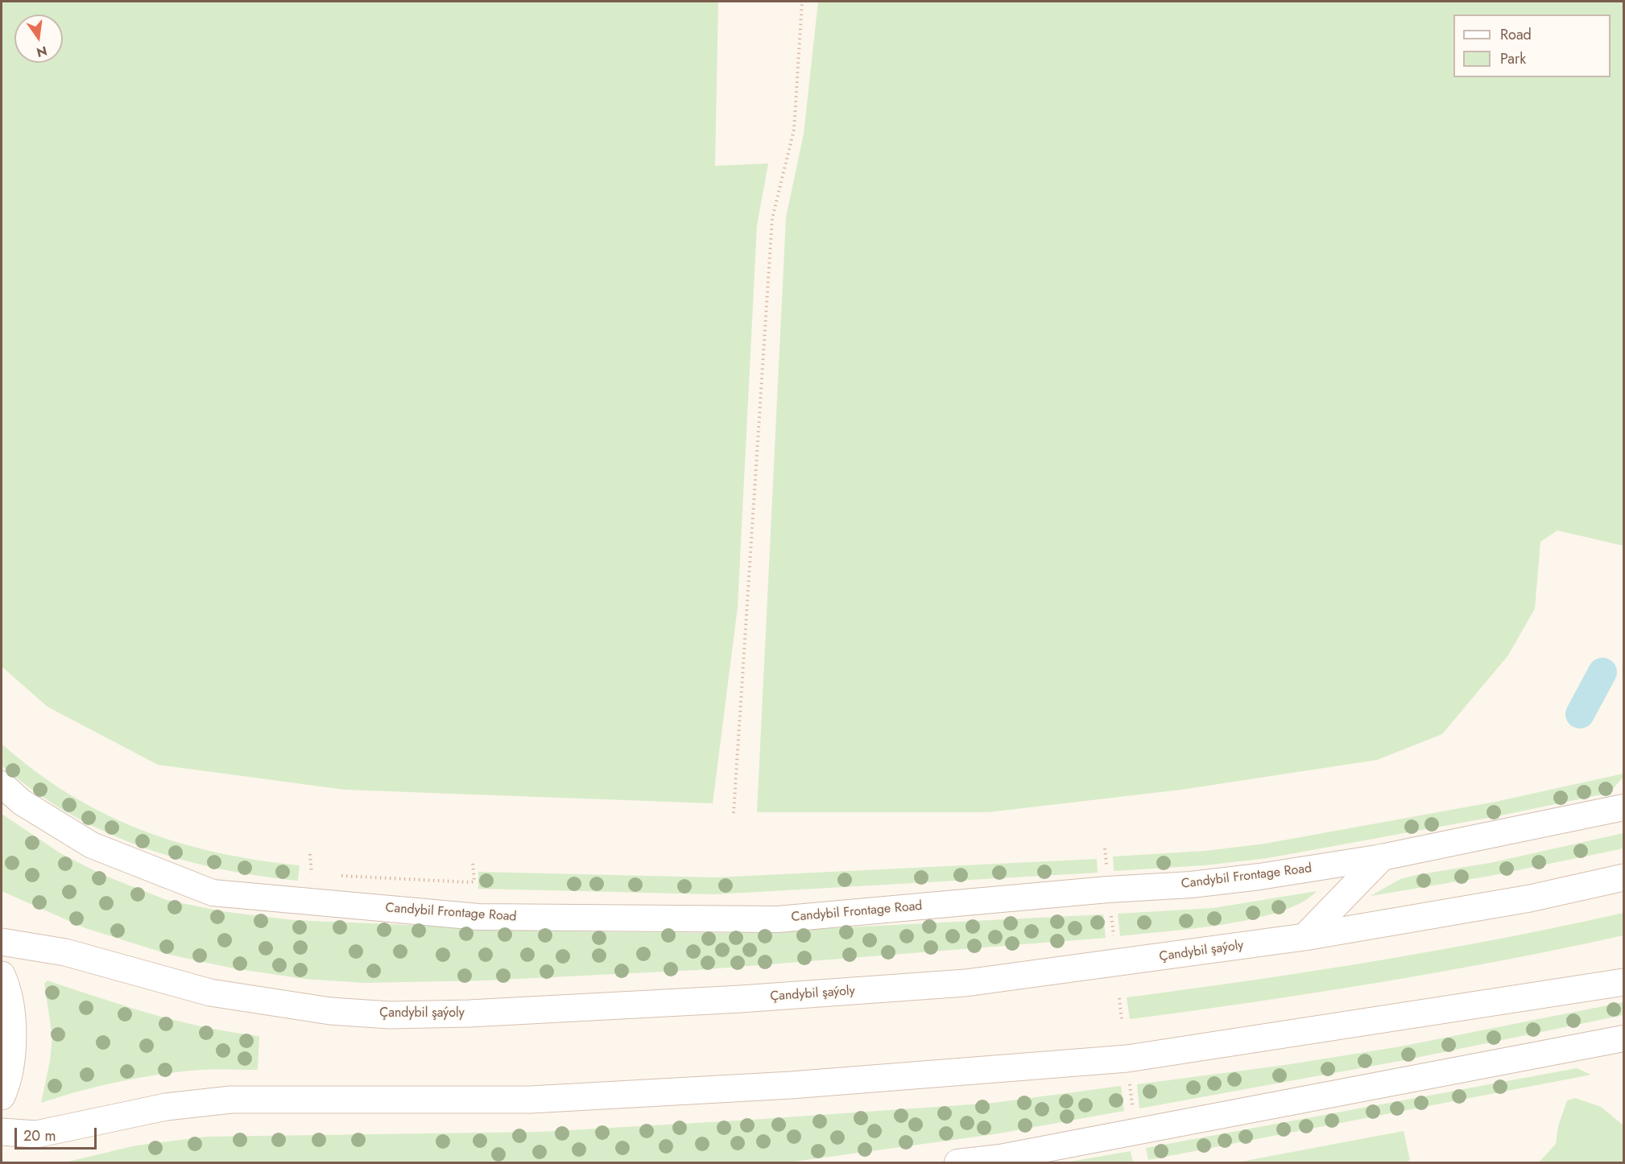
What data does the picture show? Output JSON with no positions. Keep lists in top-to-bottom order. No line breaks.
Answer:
{"streets":{"main road":["Çandybil şaýoly"],"street":["Candybil Frontage Road"]},"legend":["Road","Park"],"scale_bar":"20 m","north":"bottom"}
